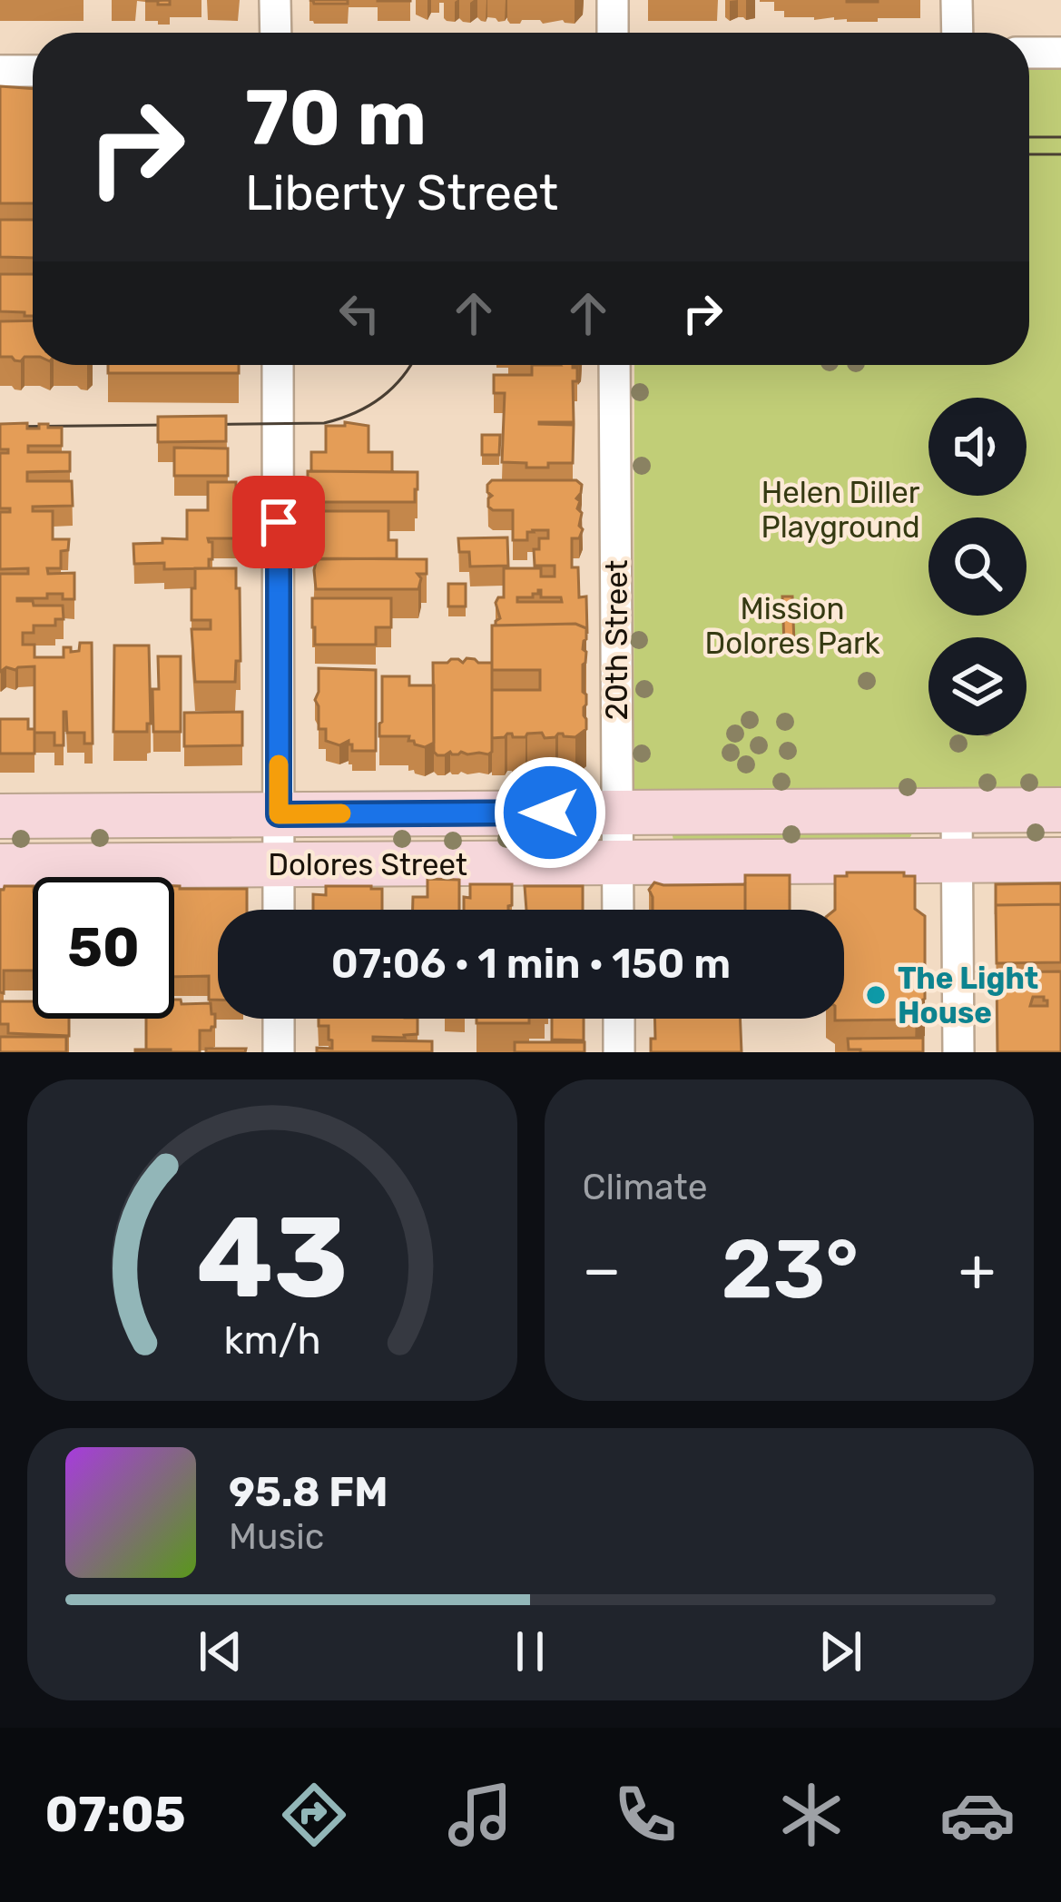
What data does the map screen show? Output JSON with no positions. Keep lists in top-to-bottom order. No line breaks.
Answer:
{"streets":{"main road":["Dolores Street"],"street":["20th Street"]},"crossings":[["20th Street","Dolores Street"]],"parks":["Helen Diller Playground","Mission Dolores Park"],"places":["The Light House"],"page":{"turn":["70 m","Liberty Street"],"limit":"50","trip":"07:06 · 1 min · 150 m","tile":"Climate","heat":["−","23°","+"],"song":["95.8 FM","Music"],"tabs":"07:05","gauge":["43","km/h"]}}
